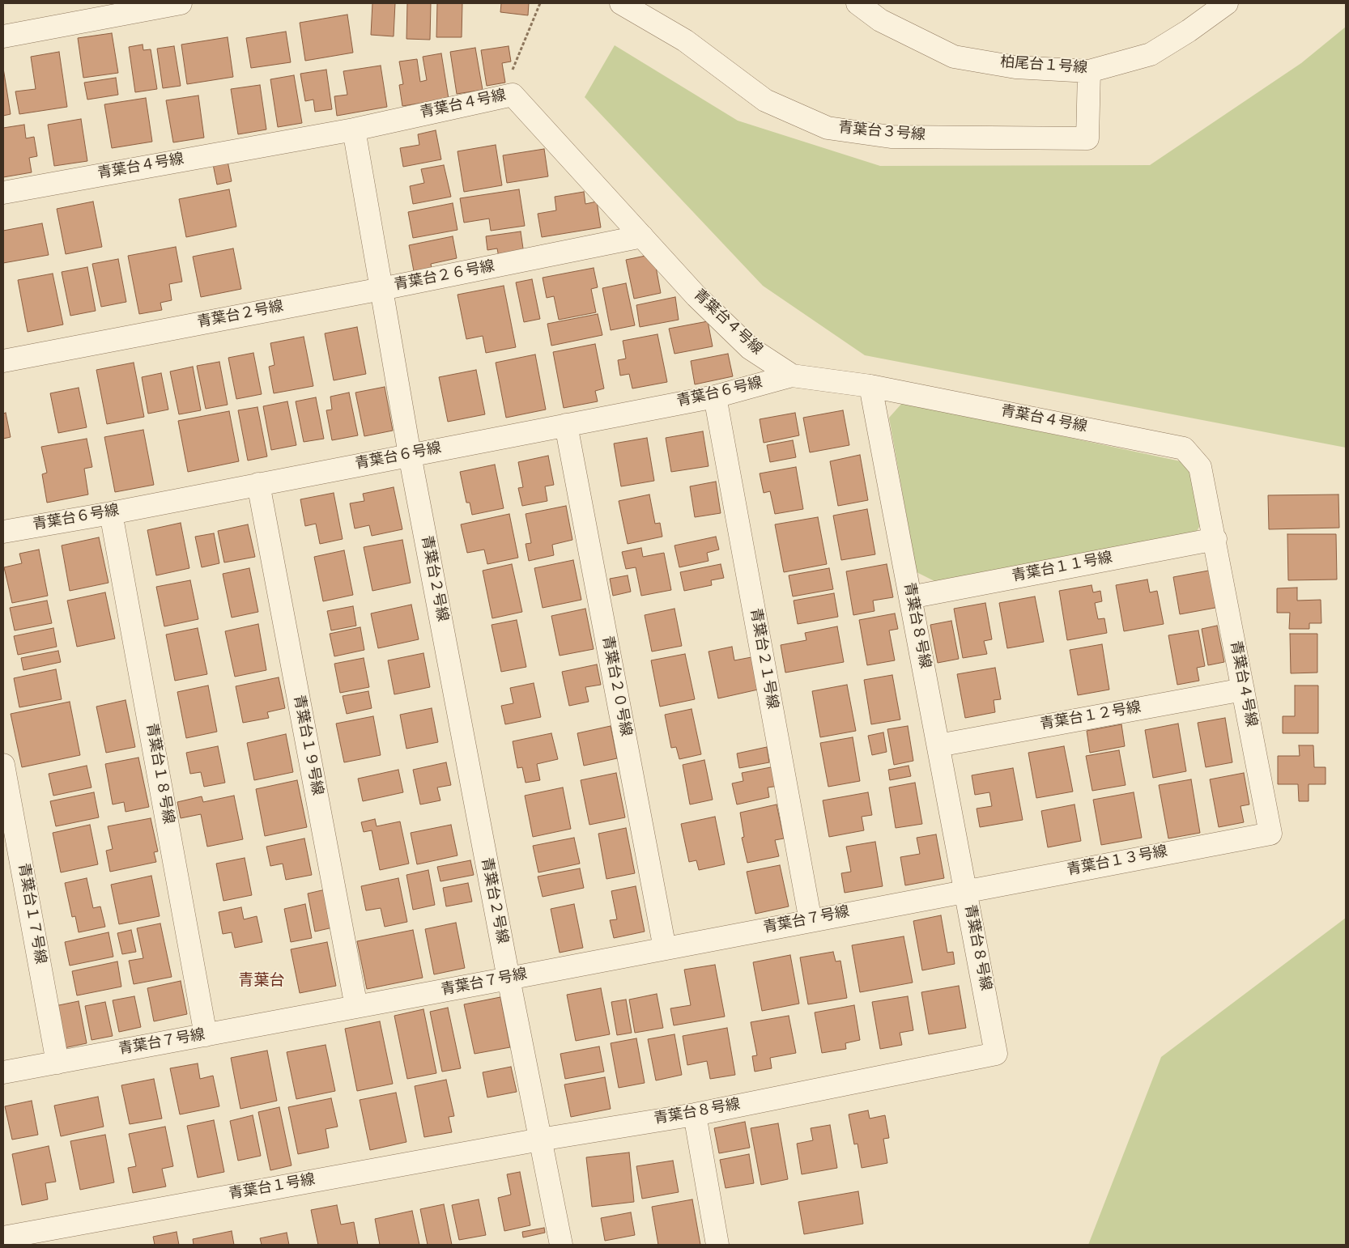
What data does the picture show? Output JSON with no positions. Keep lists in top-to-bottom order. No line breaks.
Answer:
{"streets":{"street":["柏尾台１号線","青葉台４号線","青葉台３号線","青葉台２６号線","青葉台２号線","青葉台６号線","青葉台１１号線","青葉台８号線","青葉台２１号線","青葉台２０号線","青葉台１２号線","青葉台１９号線","青葉台１８号線","青葉台１３号線","青葉台１７号線","青葉台７号線","青葉台１号線"]},"crossings":[["柏尾台１号線","青葉台３号線"],["青葉台４号線","青葉台２６号線"],["青葉台４号線","青葉台６号線"],["青葉台４号線","青葉台１１号線"],["青葉台４号線","青葉台８号線"],["青葉台４号線","青葉台１２号線"],["青葉台４号線","青葉台１３号線"],["青葉台２６号線","青葉台２号線"],["青葉台２号線","青葉台６号線"],["青葉台２号線","青葉台８号線"],["青葉台２号線","青葉台７号線"],["青葉台２号線","青葉台１号線"],["青葉台６号線","青葉台２１号線"],["青葉台６号線","青葉台２０号線"],["青葉台６号線","青葉台１９号線"],["青葉台６号線","青葉台１８号線"],["青葉台１１号線","青葉台８号線"],["青葉台８号線","青葉台１２号線"],["青葉台８号線","青葉台１３号線"],["青葉台８号線","青葉台７号線"],["青葉台８号線","青葉台１号線"],["青葉台２１号線","青葉台７号線"],["青葉台２０号線","青葉台７号線"],["青葉台１９号線","青葉台７号線"],["青葉台１８号線","青葉台７号線"],["青葉台１３号線","青葉台７号線"],["青葉台１７号線","青葉台７号線"]],"districts":["青葉台"]}
